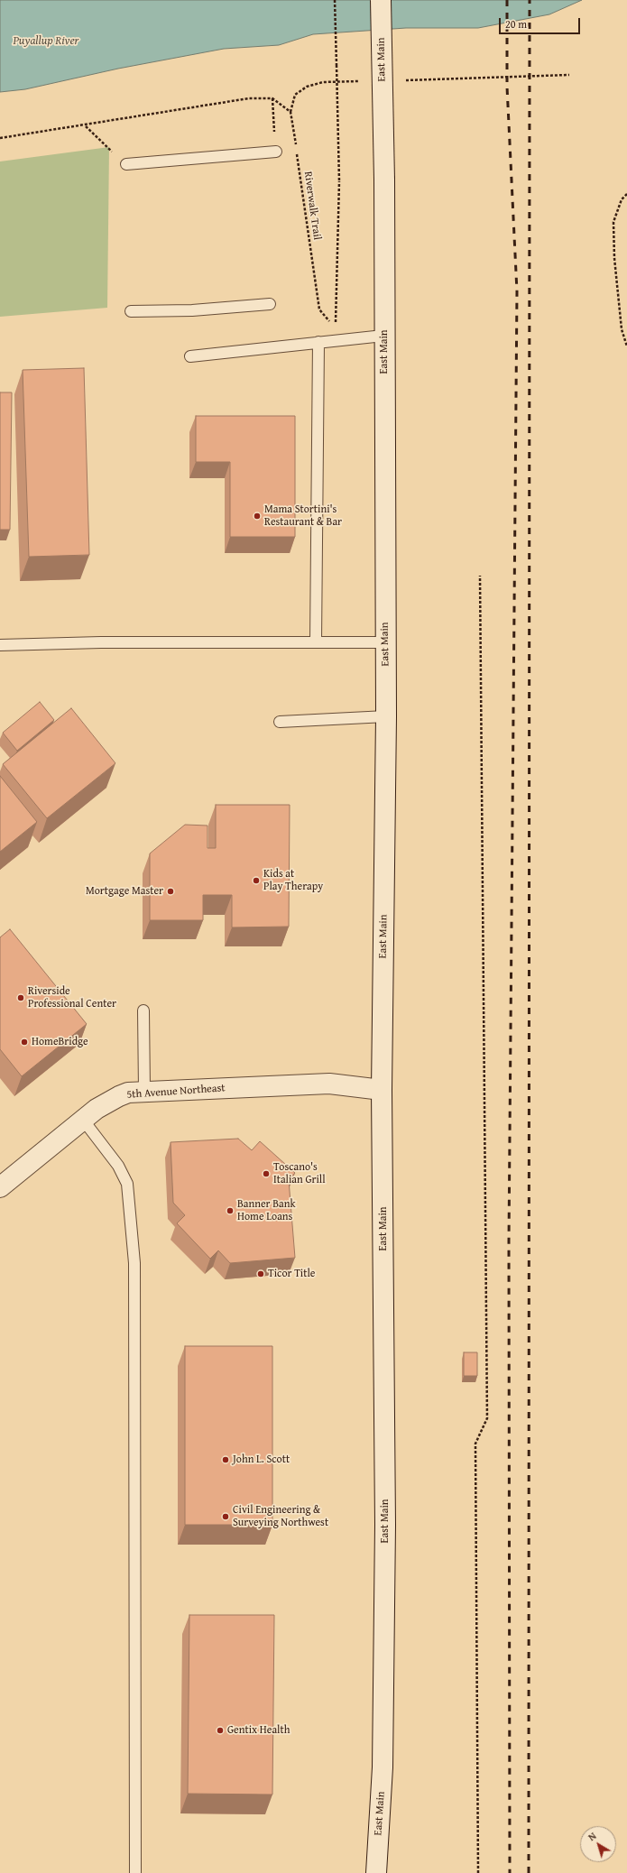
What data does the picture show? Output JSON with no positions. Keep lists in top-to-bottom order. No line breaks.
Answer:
{"streets":{"main road":["East Main","5th Avenue Northeast"],"path":["Riverwalk Trail"]},"crossings":[["East Main","5th Avenue Northeast"]],"water":["Puyallup River"],"places":["Mama Stortini's Restaurant & Bar","Kids at Play Therapy","Mortgage Master","Riverside Professional Center","HomeBridge","Toscano's Italian Grill","Banner Bank Home Loans","Ticor Title","John L. Scott","Civil Engineering & Surveying Northwest","Gentix Health"],"scale_bar":"20 m","north":"top left"}
